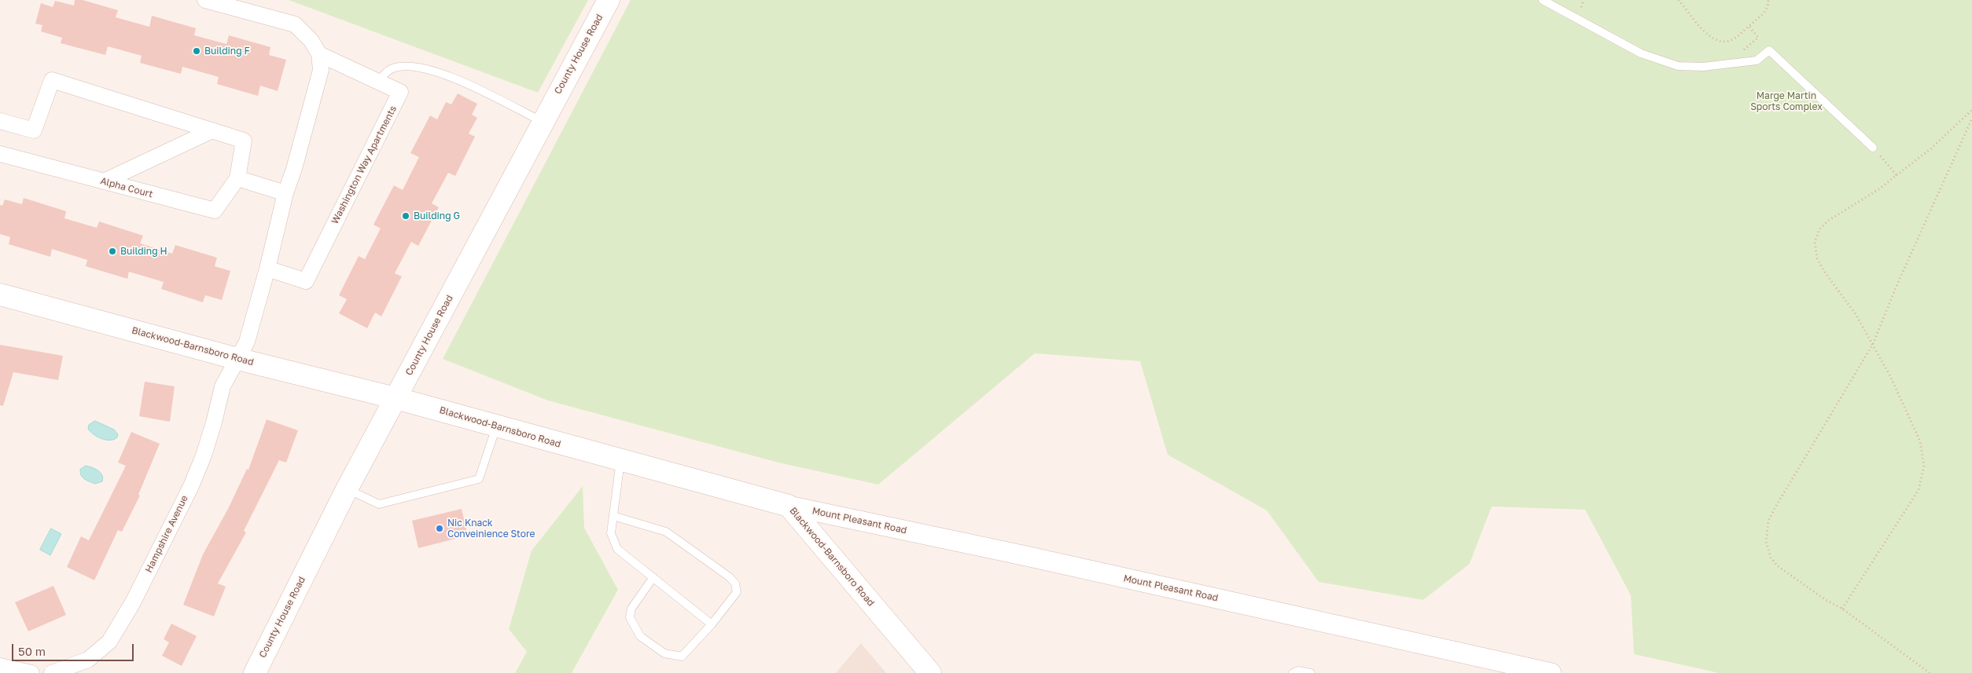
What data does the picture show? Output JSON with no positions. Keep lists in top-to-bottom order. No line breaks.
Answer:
{"streets":{"main road":["County House Road","Blackwood-Barnsboro Road"],"street":["Washington Way Apartments","Alpha Court","Mount Pleasant Road","Hampshire Avenue"]},"crossings":[["County House Road","Blackwood-Barnsboro Road"],["Blackwood-Barnsboro Road","Mount Pleasant Road"],["Blackwood-Barnsboro Road","Hampshire Avenue"]],"parks":["Marge Martin Sports Complex"],"places":["Building F","Building G","Building H","Nic Knack Conveinience Store"],"scale_bar":"50 m"}
